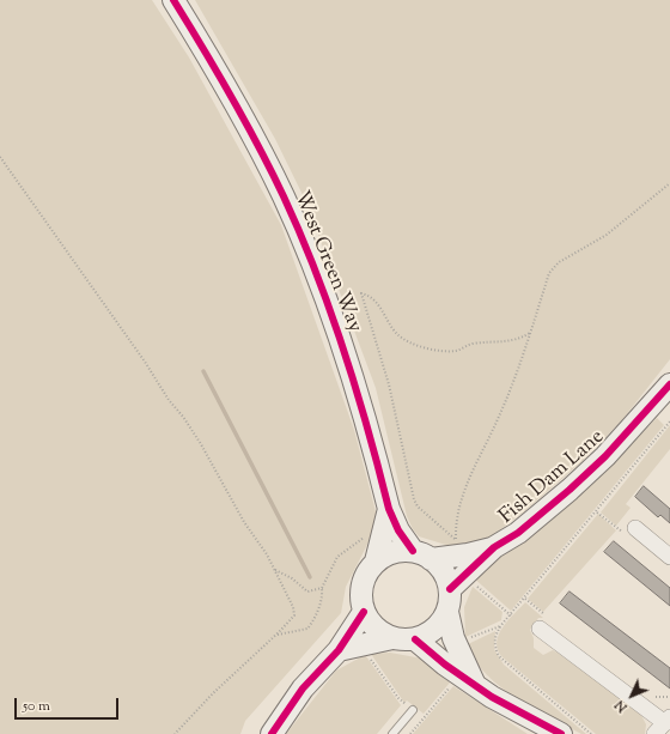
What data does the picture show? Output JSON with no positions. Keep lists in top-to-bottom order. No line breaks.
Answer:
{"streets":{"street":["West Green Way","Fish Dam Lane"]},"crossings":[["West Green Way","Fish Dam Lane"]],"scale_bar":"50 m","north":"bottom left"}
